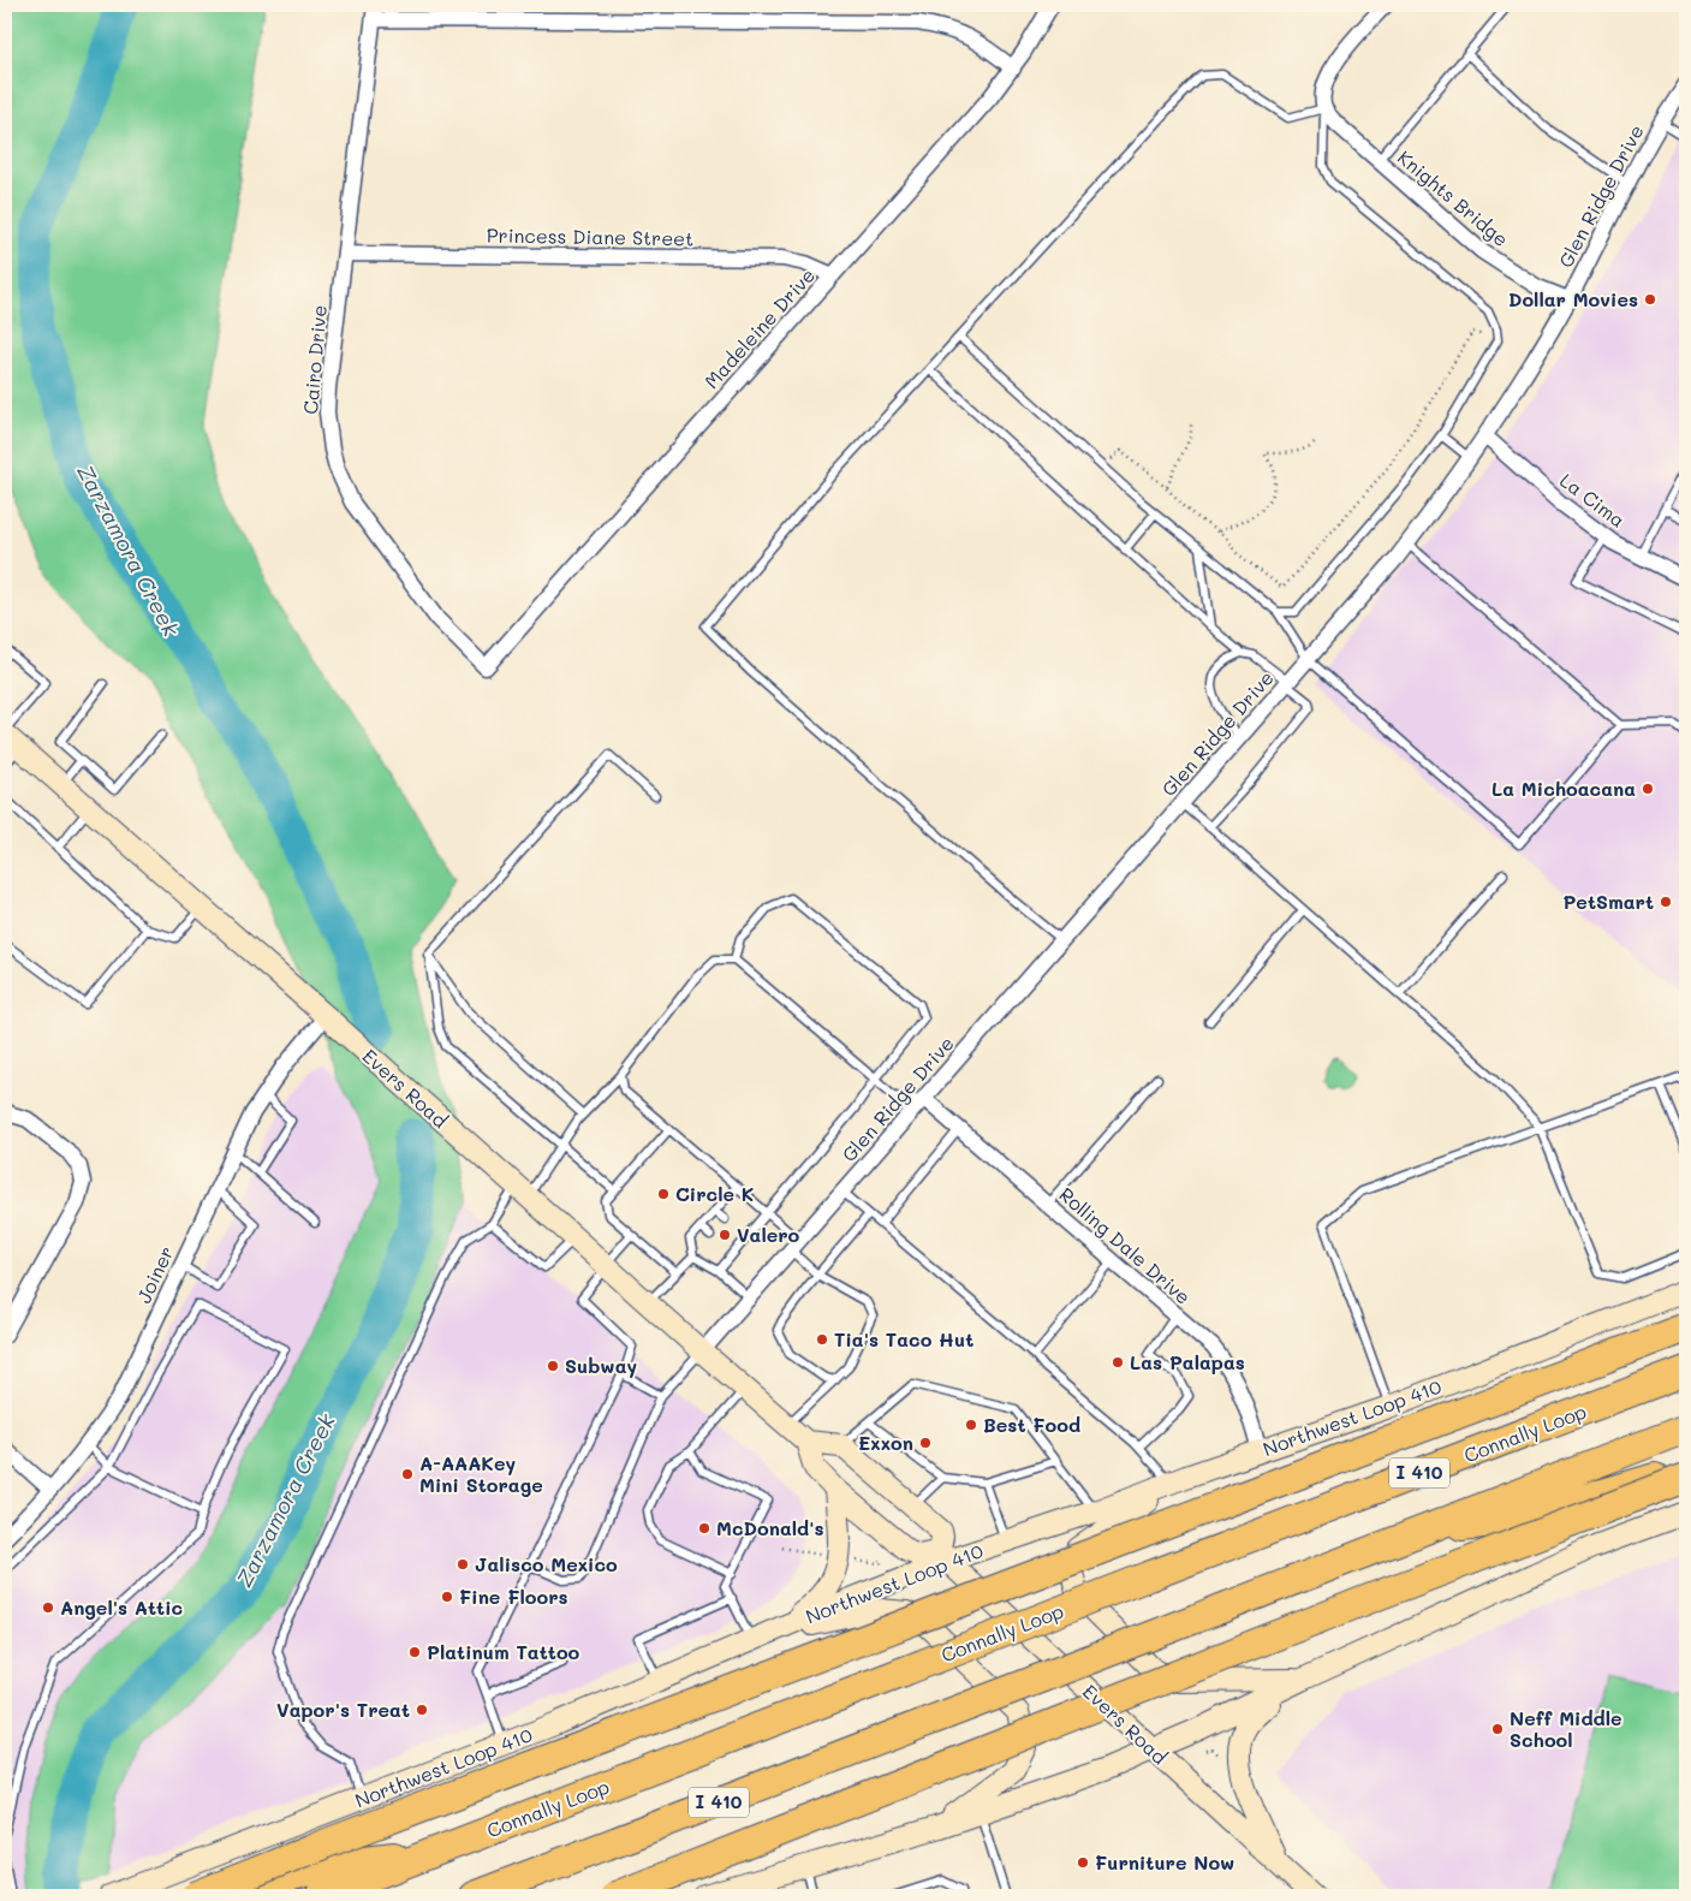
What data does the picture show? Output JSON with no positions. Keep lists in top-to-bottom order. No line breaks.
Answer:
{"streets":{"highway":["Connally Loop","I 410"],"main road":["Evers Road","Northwest Loop 410"],"street":["Glen Ridge Drive","Knights Bridge","Princess Diane Street","Madeleine Drive","Cairo Drive","La Cima","Rolling Dale Drive","Joiner"]},"crossings":[["Glen Ridge Drive","Knights Bridge"],["Glen Ridge Drive","La Cima"],["Glen Ridge Drive","Evers Road"],["Glen Ridge Drive","Rolling Dale Drive"],["Princess Diane Street","Madeleine Drive"],["Princess Diane Street","Cairo Drive"],["Madeleine Drive","Cairo Drive"],["Evers Road","Joiner"],["Evers Road","Northwest Loop 410"],["Rolling Dale Drive","Northwest Loop 410"]],"water":["Zarzamora Creek"],"places":["Dollar Movies","La Michoacana","PetSmart","Circle K","Valero","Tia's Taco Hut","Las Palapas","Subway","Best Food","Exxon","A-AAAKey Mini Storage","McDonald's","Jalisco Mexico","Fine Floors","Angel's Attic","Platinum Tattoo","Vapor's Treat","Neff Middle School","Furniture Now"]}
